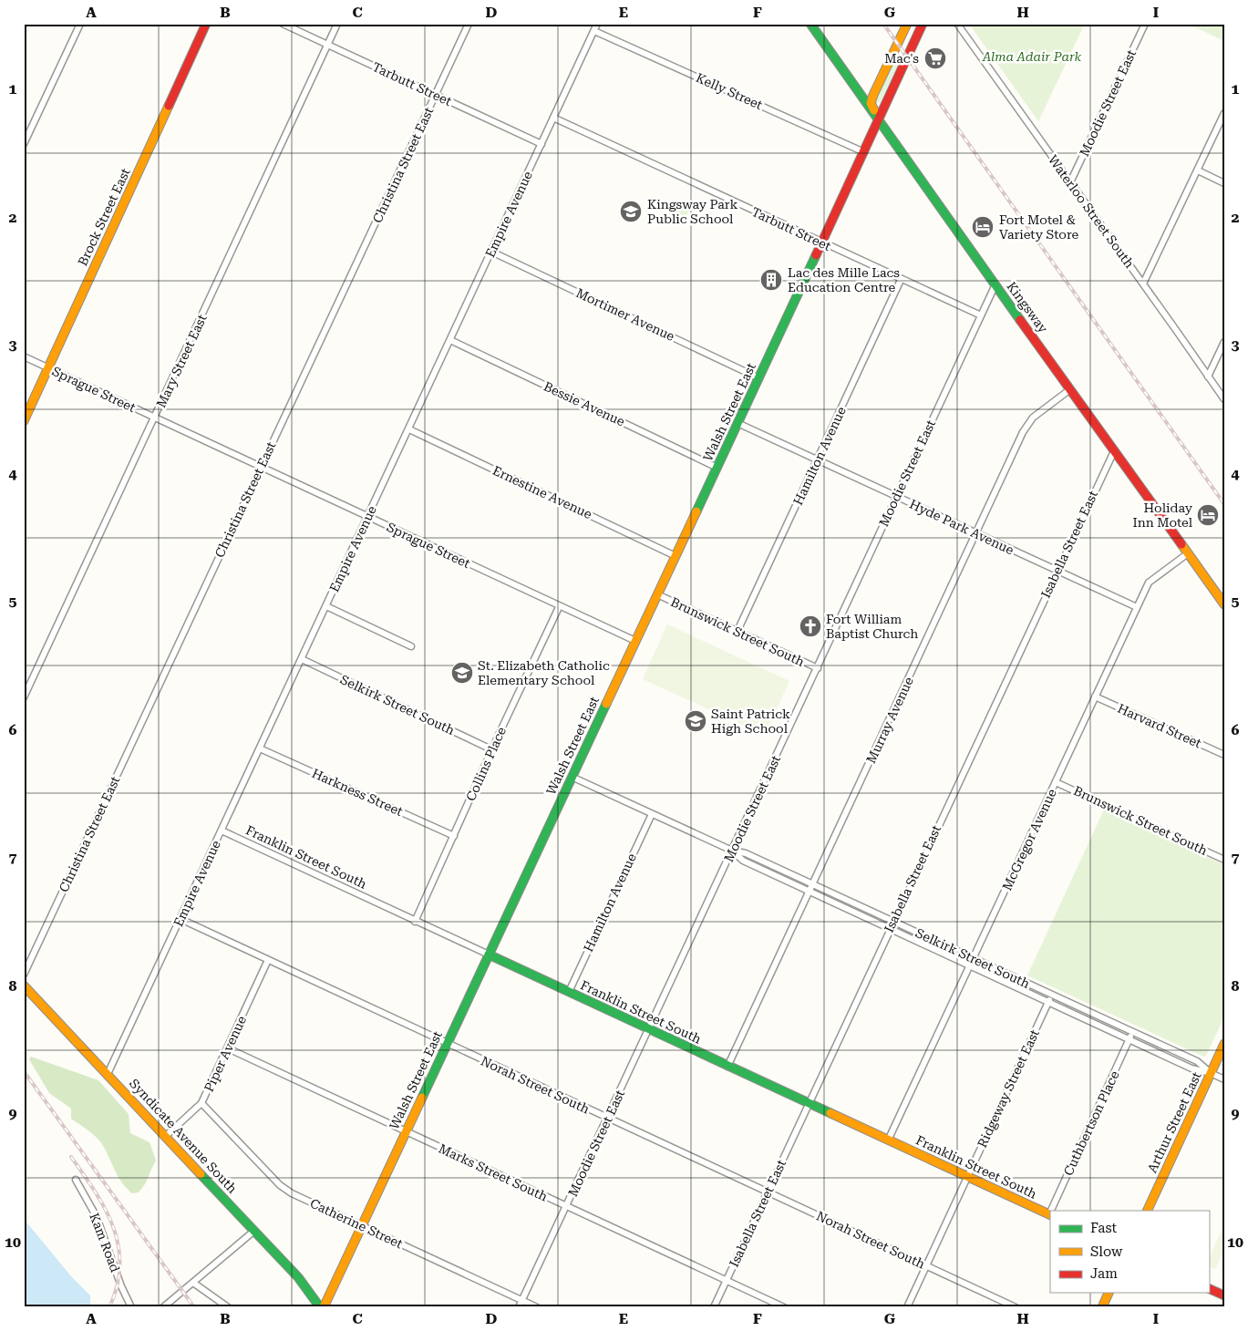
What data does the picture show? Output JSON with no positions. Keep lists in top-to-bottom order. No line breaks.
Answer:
{"streets":{"street":["Tarbutt Street","Kelly Street","Moodie Street East","Christina Street East","Waterloo Street South","Empire Avenue","Brock Street East","Kingsway","Mortimer Avenue","Mary Street East","Sprague Street","Bessie Avenue","Walsh Street East","Hamilton Avenue","Ernestine Avenue","Hyde Park Avenue","Isabella Street East","Brunswick Street South","Selkirk Street South","Murray Avenue","Harvard Street","Collins Place","Harkness Street","McGregor Avenue","Franklin Street South","Piper Avenue","Norah Street South","Ridgeway Street East","Arthur Street East","Cuthbertson Place","Syndicate Avenue South","Marks Street South","Catherine Street","Kam Road"]},"crossings":[["Tarbutt Street","Moodie Street East"],["Tarbutt Street","Christina Street East"],["Tarbutt Street","Empire Avenue"],["Tarbutt Street","Mary Street East"],["Tarbutt Street","Walsh Street East"],["Tarbutt Street","Hamilton Avenue"],["Kelly Street","Empire Avenue"],["Kelly Street","Walsh Street East"],["Moodie Street East","Waterloo Street South"],["Moodie Street East","Kingsway"],["Moodie Street East","Hyde Park Avenue"],["Moodie Street East","Brunswick Street South"],["Moodie Street East","Selkirk Street South"],["Moodie Street East","Franklin Street South"],["Moodie Street East","Norah Street South"],["Moodie Street East","Marks Street South"],["Moodie Street East","Catherine Street"],["Christina Street East","Sprague Street"],["Empire Avenue","Mortimer Avenue"],["Empire Avenue","Sprague Street"],["Empire Avenue","Bessie Avenue"],["Empire Avenue","Ernestine Avenue"],["Empire Avenue","Selkirk Street South"],["Empire Avenue","Harkness Street"],["Empire Avenue","Franklin Street South"],["Empire Avenue","Norah Street South"],["Empire Avenue","Syndicate Avenue South"],["Brock Street East","Sprague Street"],["Kingsway","Walsh Street East"],["Kingsway","Isabella Street East"],["Kingsway","Murray Avenue"],["Kingsway","McGregor Avenue"],["Mortimer Avenue","Walsh Street East"],["Mary Street East","Sprague Street"],["Sprague Street","Walsh Street East"],["Sprague Street","Collins Place"],["Bessie Avenue","Walsh Street East"],["Walsh Street East","Ernestine Avenue"],["Walsh Street East","Hyde Park Avenue"],["Walsh Street East","Brunswick Street South"],["Walsh Street East","Selkirk Street South"],["Walsh Street East","Franklin Street South"],["Walsh Street East","Norah Street South"],["Walsh Street East","Marks Street South"],["Walsh Street East","Catherine Street"],["Hamilton Avenue","Hyde Park Avenue"],["Hamilton Avenue","Brunswick Street South"],["Hamilton Avenue","Selkirk Street South"],["Hamilton Avenue","Franklin Street South"],["Hyde Park Avenue","Isabella Street East"],["Hyde Park Avenue","Murray Avenue"],["Hyde Park Avenue","McGregor Avenue"],["Isabella Street East","Selkirk Street South"],["Isabella Street East","Franklin Street South"],["Isabella Street East","Norah Street South"],["Isabella Street East","Marks Street South"],["Brunswick Street South","McGregor Avenue"],["Selkirk Street South","Murray Avenue"],["Selkirk Street South","Collins Place"],["Selkirk Street South","McGregor Avenue"],["Selkirk Street South","Ridgeway Street East"],["Selkirk Street South","Arthur Street East"],["Selkirk Street South","Cuthbertson Place"],["Murray Avenue","Franklin Street South"],["Harvard Street","McGregor Avenue"],["Collins Place","Harkness Street"],["Collins Place","Franklin Street South"],["McGregor Avenue","Franklin Street South"],["Franklin Street South","Ridgeway Street East"],["Piper Avenue","Norah Street South"],["Piper Avenue","Syndicate Avenue South"],["Piper Avenue","Marks Street South"],["Piper Avenue","Catherine Street"],["Norah Street South","Ridgeway Street East"]],"parks":["Alma Adair Park"],"places":{"supermarket":["Mac's"],"school or university":["Kingsway Park Public School","St. Elizabeth Catholic Elementary School","Saint Patrick High School"],"hotel":["Fort Motel & Variety Store","Holiday Inn Motel"],"building":["Lac des Mille Lacs Education Centre"],"church":["Fort William Baptist Church"]},"legend":["Fast","Slow","Jam"],"grid":{"columns":["A","B","C","D","E","F","G","H","I"],"rows":["1","2","3","4","5","6","7","8","9","10"]}}
